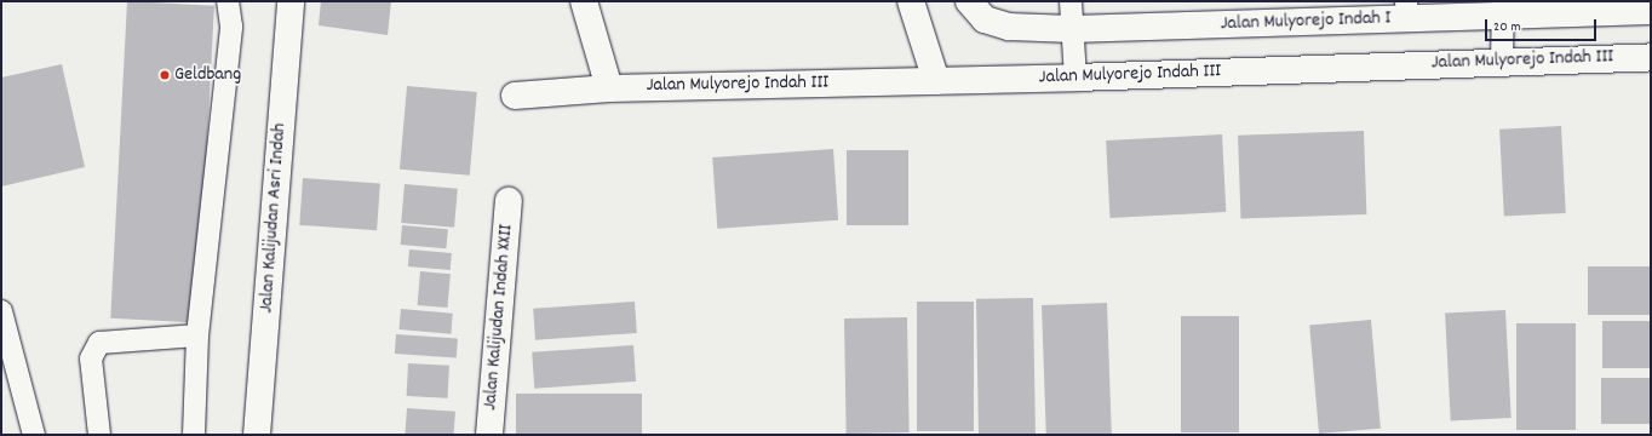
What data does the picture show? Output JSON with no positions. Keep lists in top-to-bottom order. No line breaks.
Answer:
{"streets":{"street":["Jalan Mulyorejo Indah I","Jalan Mulyorejo Indah III","Jalan Kalijudan Asri Indah","Jalan Kalijudan Indah XXII"]},"places":["Geldbang"],"scale_bar":"20 m"}
